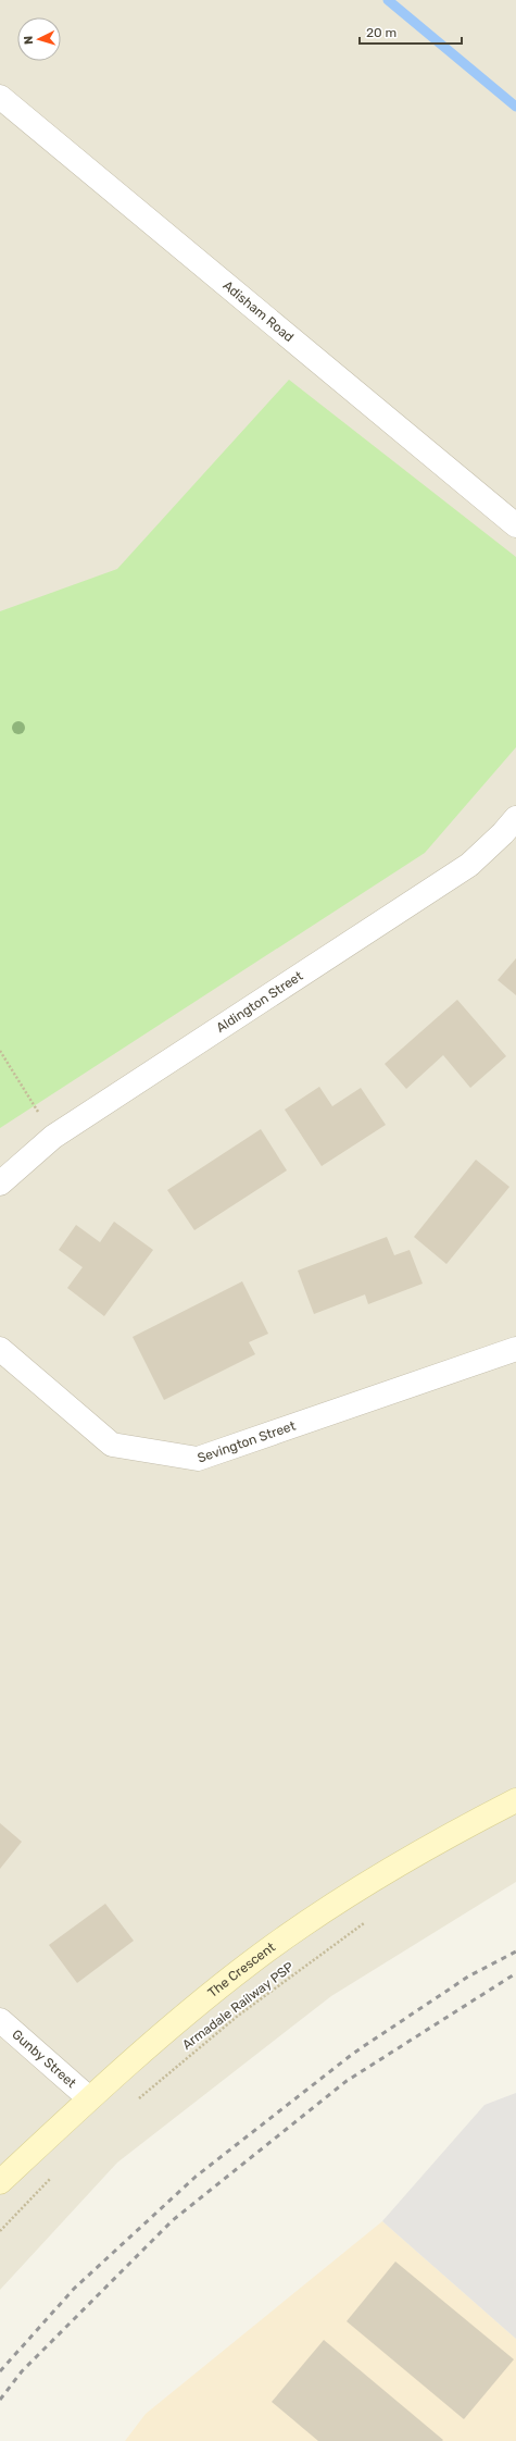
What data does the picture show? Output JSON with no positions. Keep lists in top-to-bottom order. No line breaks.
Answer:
{"streets":{"main road":["The Crescent"],"street":["Adisham Road","Aldington Street","Sevington Street","Gunby Street"],"path":["Armadale Railway PSP"]},"crossings":[["The Crescent","Gunby Street"]],"scale_bar":"20 m","north":"left"}
